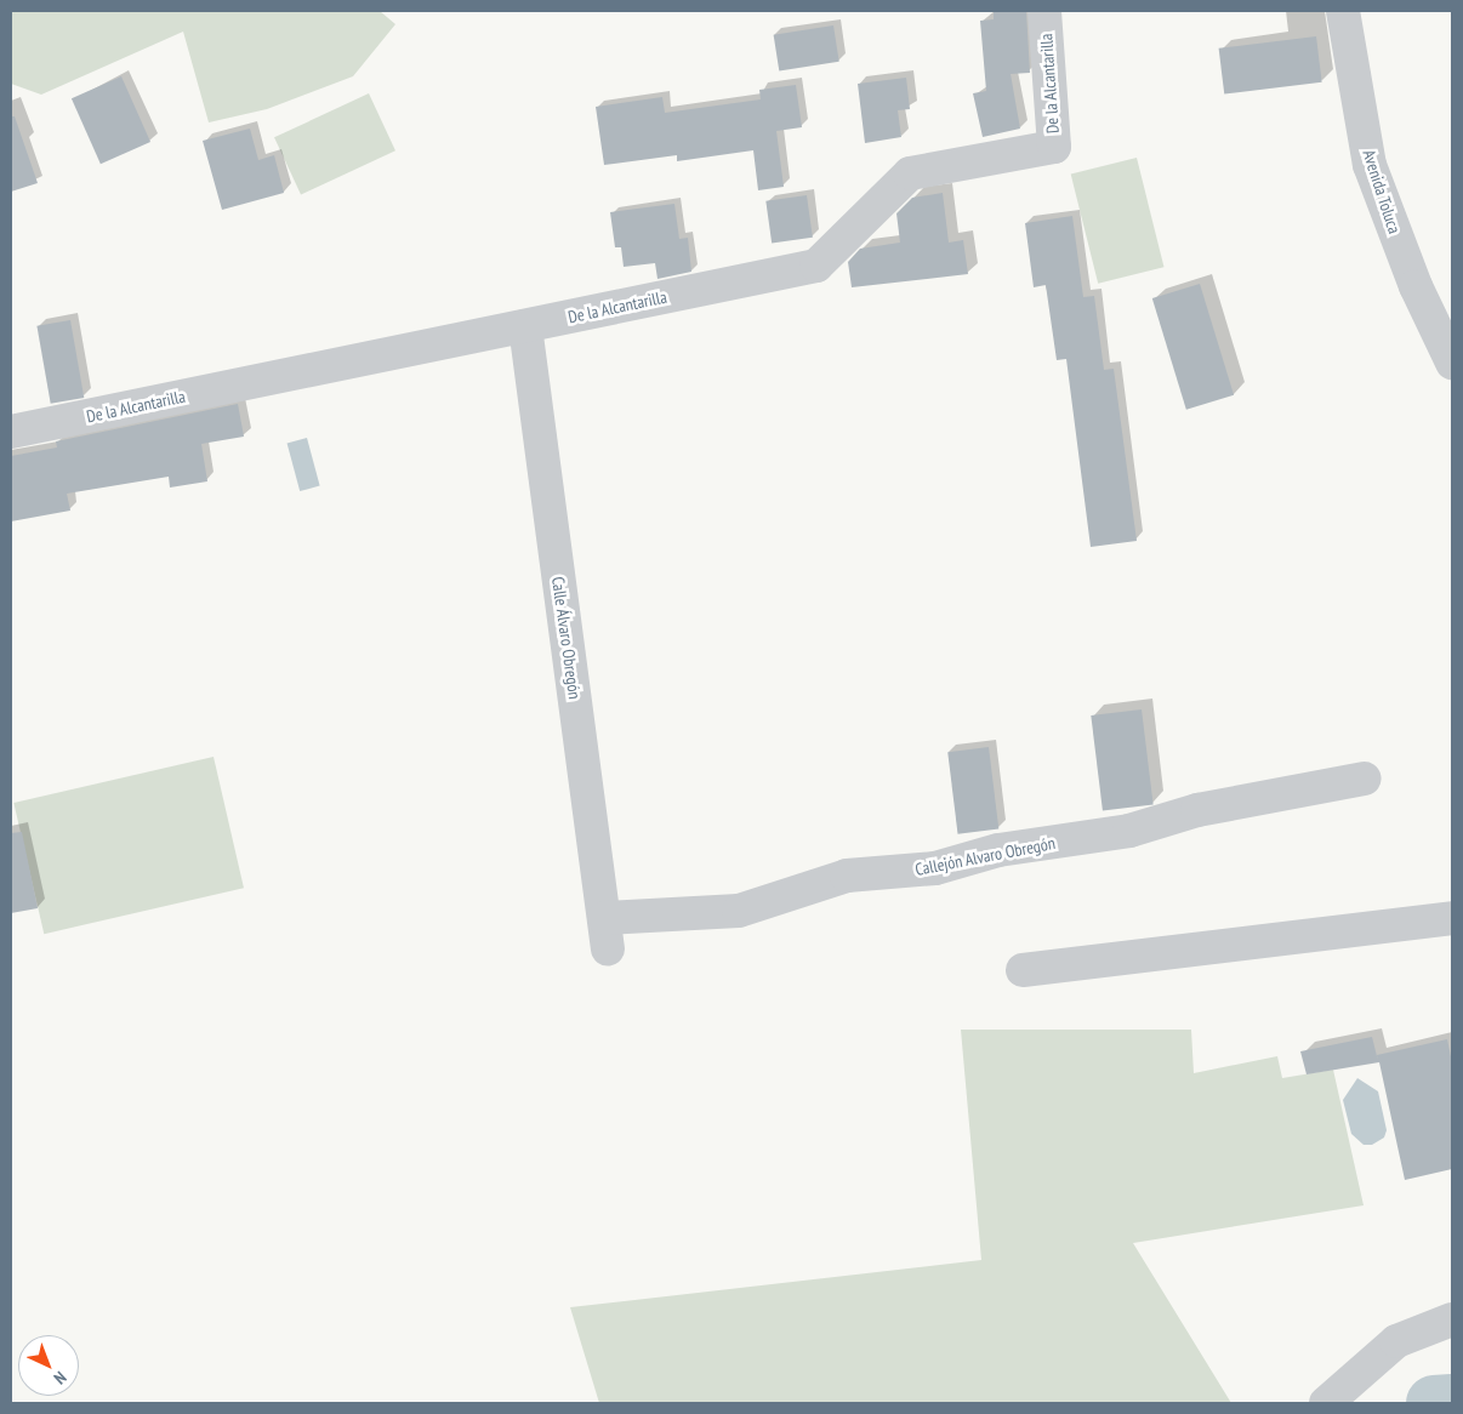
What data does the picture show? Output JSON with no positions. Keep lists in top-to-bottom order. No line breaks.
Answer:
{"streets":{"street":["De la Alcantarilla","Avenida Toluca","Calle Álvaro Obregón","Callejón Alvaro Obregón"]},"crossings":[["De la Alcantarilla","Calle Álvaro Obregón"],["Calle Álvaro Obregón","Callejón Alvaro Obregón"]],"north":"bottom right"}
